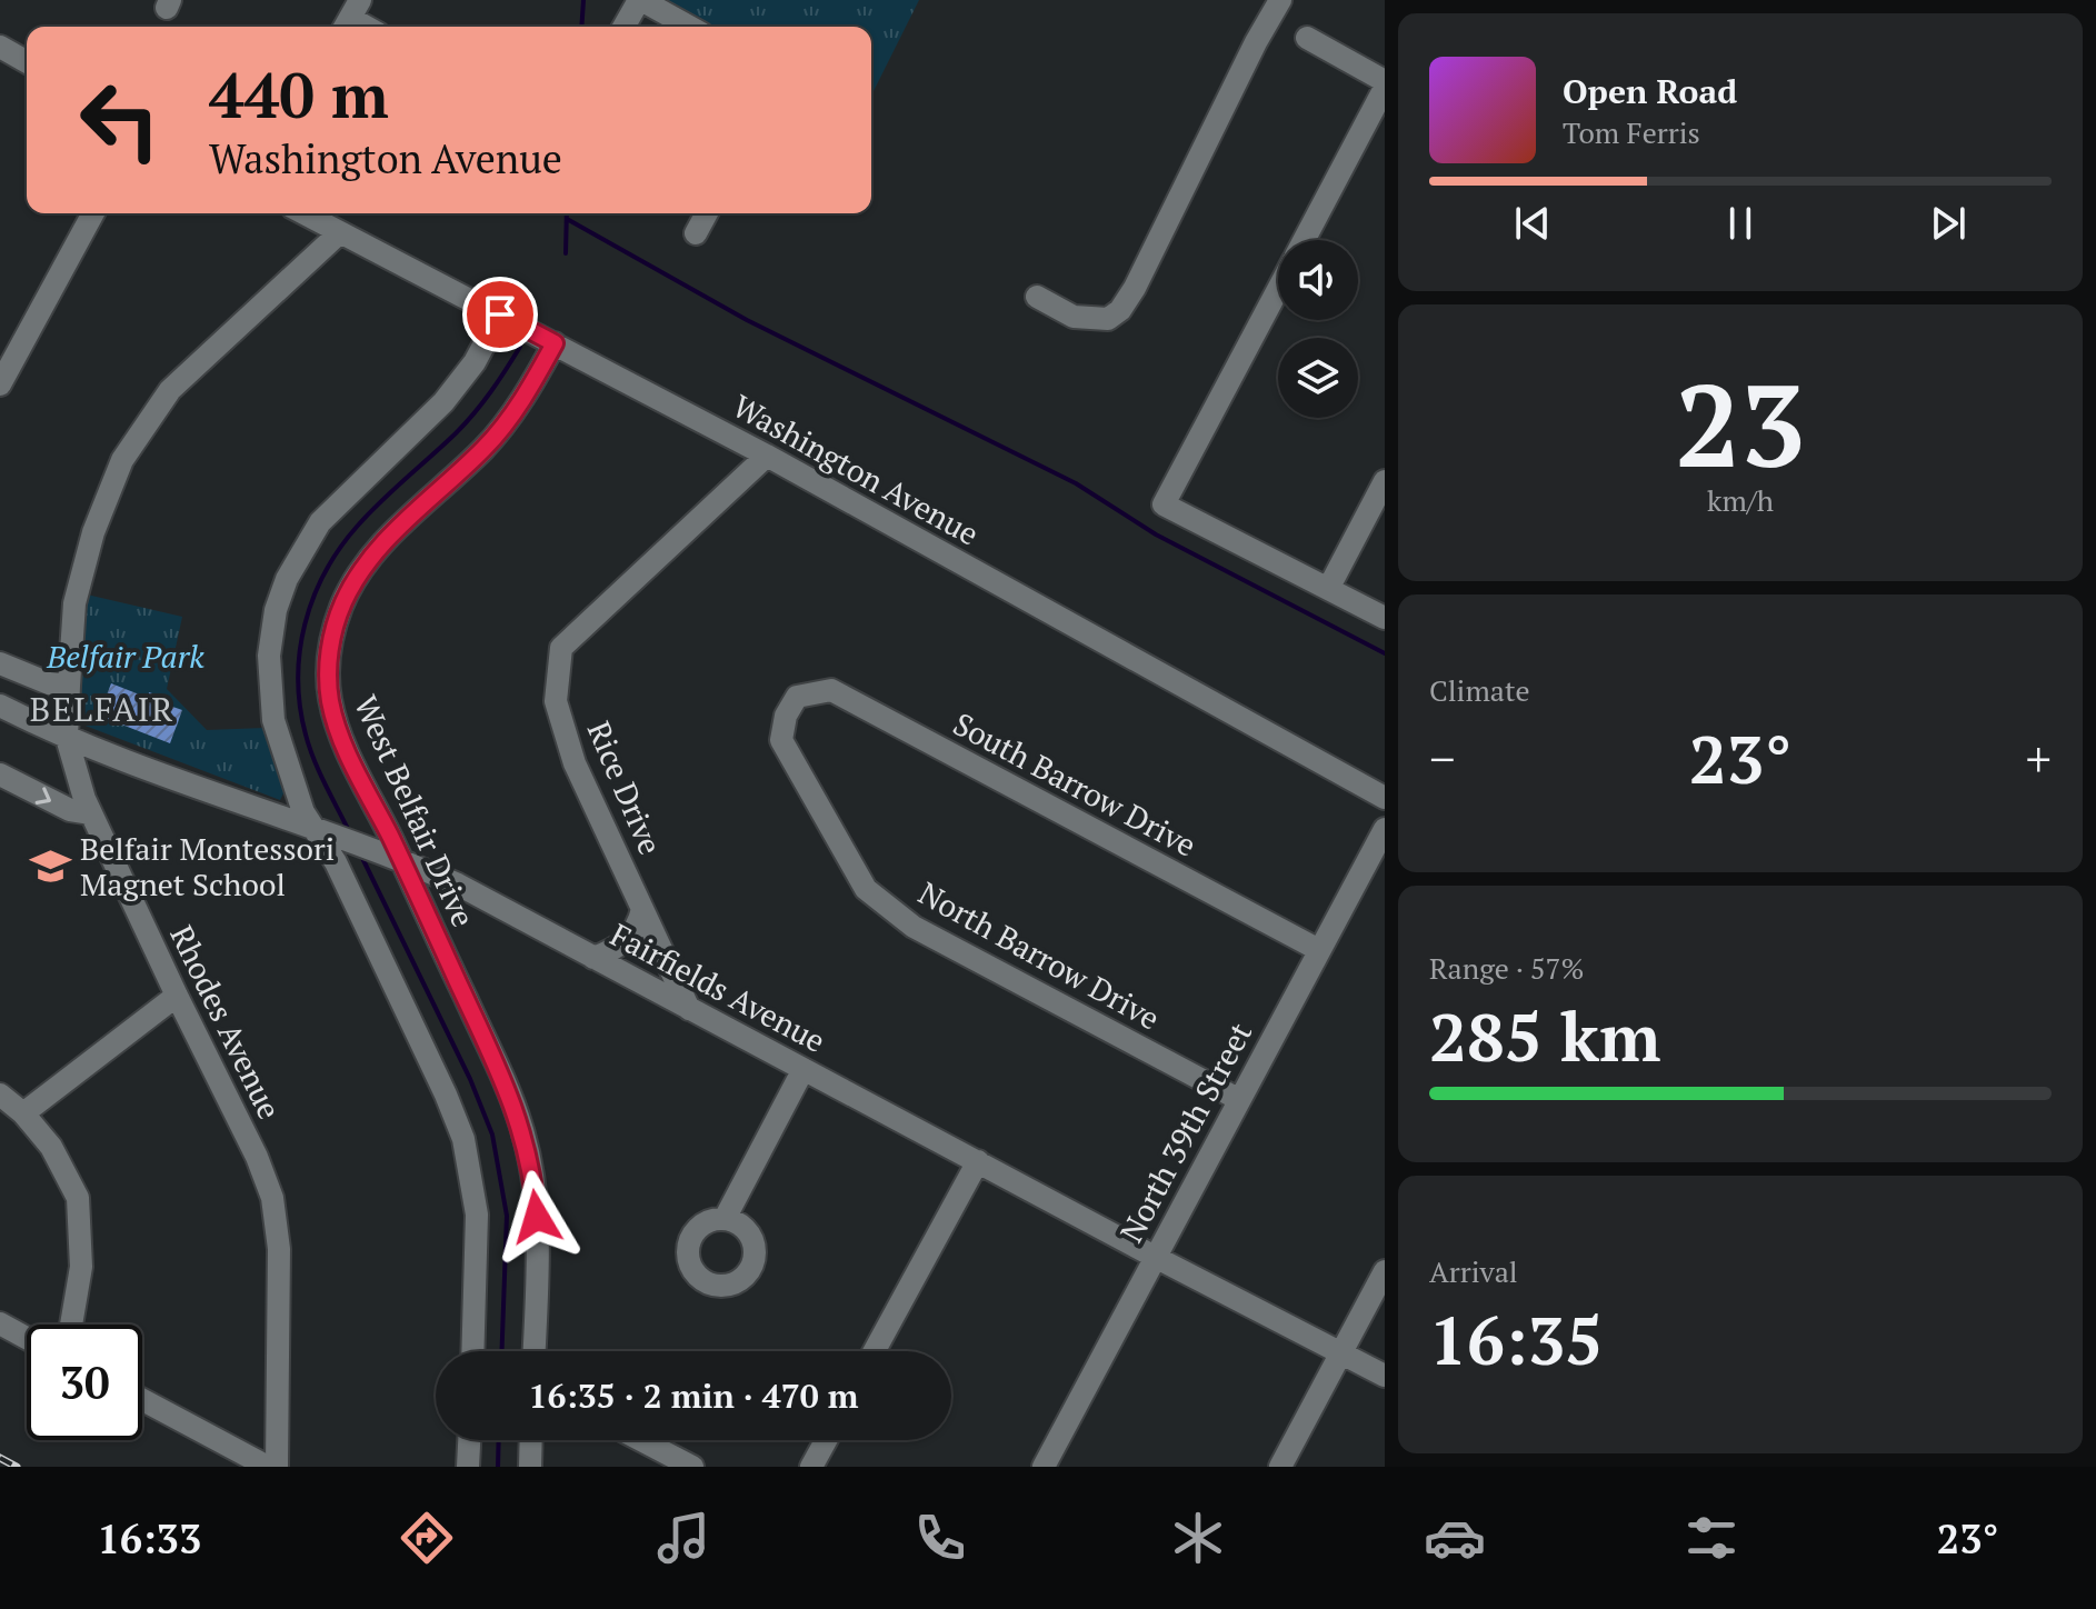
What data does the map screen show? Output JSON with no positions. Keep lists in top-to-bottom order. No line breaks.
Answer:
{"streets":{"street":["Washington Avenue","South Barrow Drive","Rice Drive","West Belfair Drive","North Barrow Drive","Fairfields Avenue","Rhodes Avenue","North 39th Street"]},"crossings":[["Washington Avenue","Rice Drive"],["Washington Avenue","West Belfair Drive"],["Washington Avenue","Rhodes Avenue"],["South Barrow Drive","North Barrow Drive"],["South Barrow Drive","North 39th Street"],["Rice Drive","Fairfields Avenue"],["West Belfair Drive","Fairfields Avenue"],["North Barrow Drive","North 39th Street"],["Fairfields Avenue","Rhodes Avenue"],["Fairfields Avenue","North 39th Street"]],"districts":["BELFAIR"],"parks":["Belfair Park"],"places":{"school or university":["Belfair Montessori Magnet School"]},"page":{"turn":["440 m","Washington Avenue"],"song":["Open Road","Tom Ferris"],"tile":[["23","km/h"],"Climate",["Range · 57%","285 km"],["Arrival","16:35"]],"heat":["−","23°","+"],"limit":"30","trip":"16:35 · 2 min · 470 m","tabs":["16:33","23°"]}}
